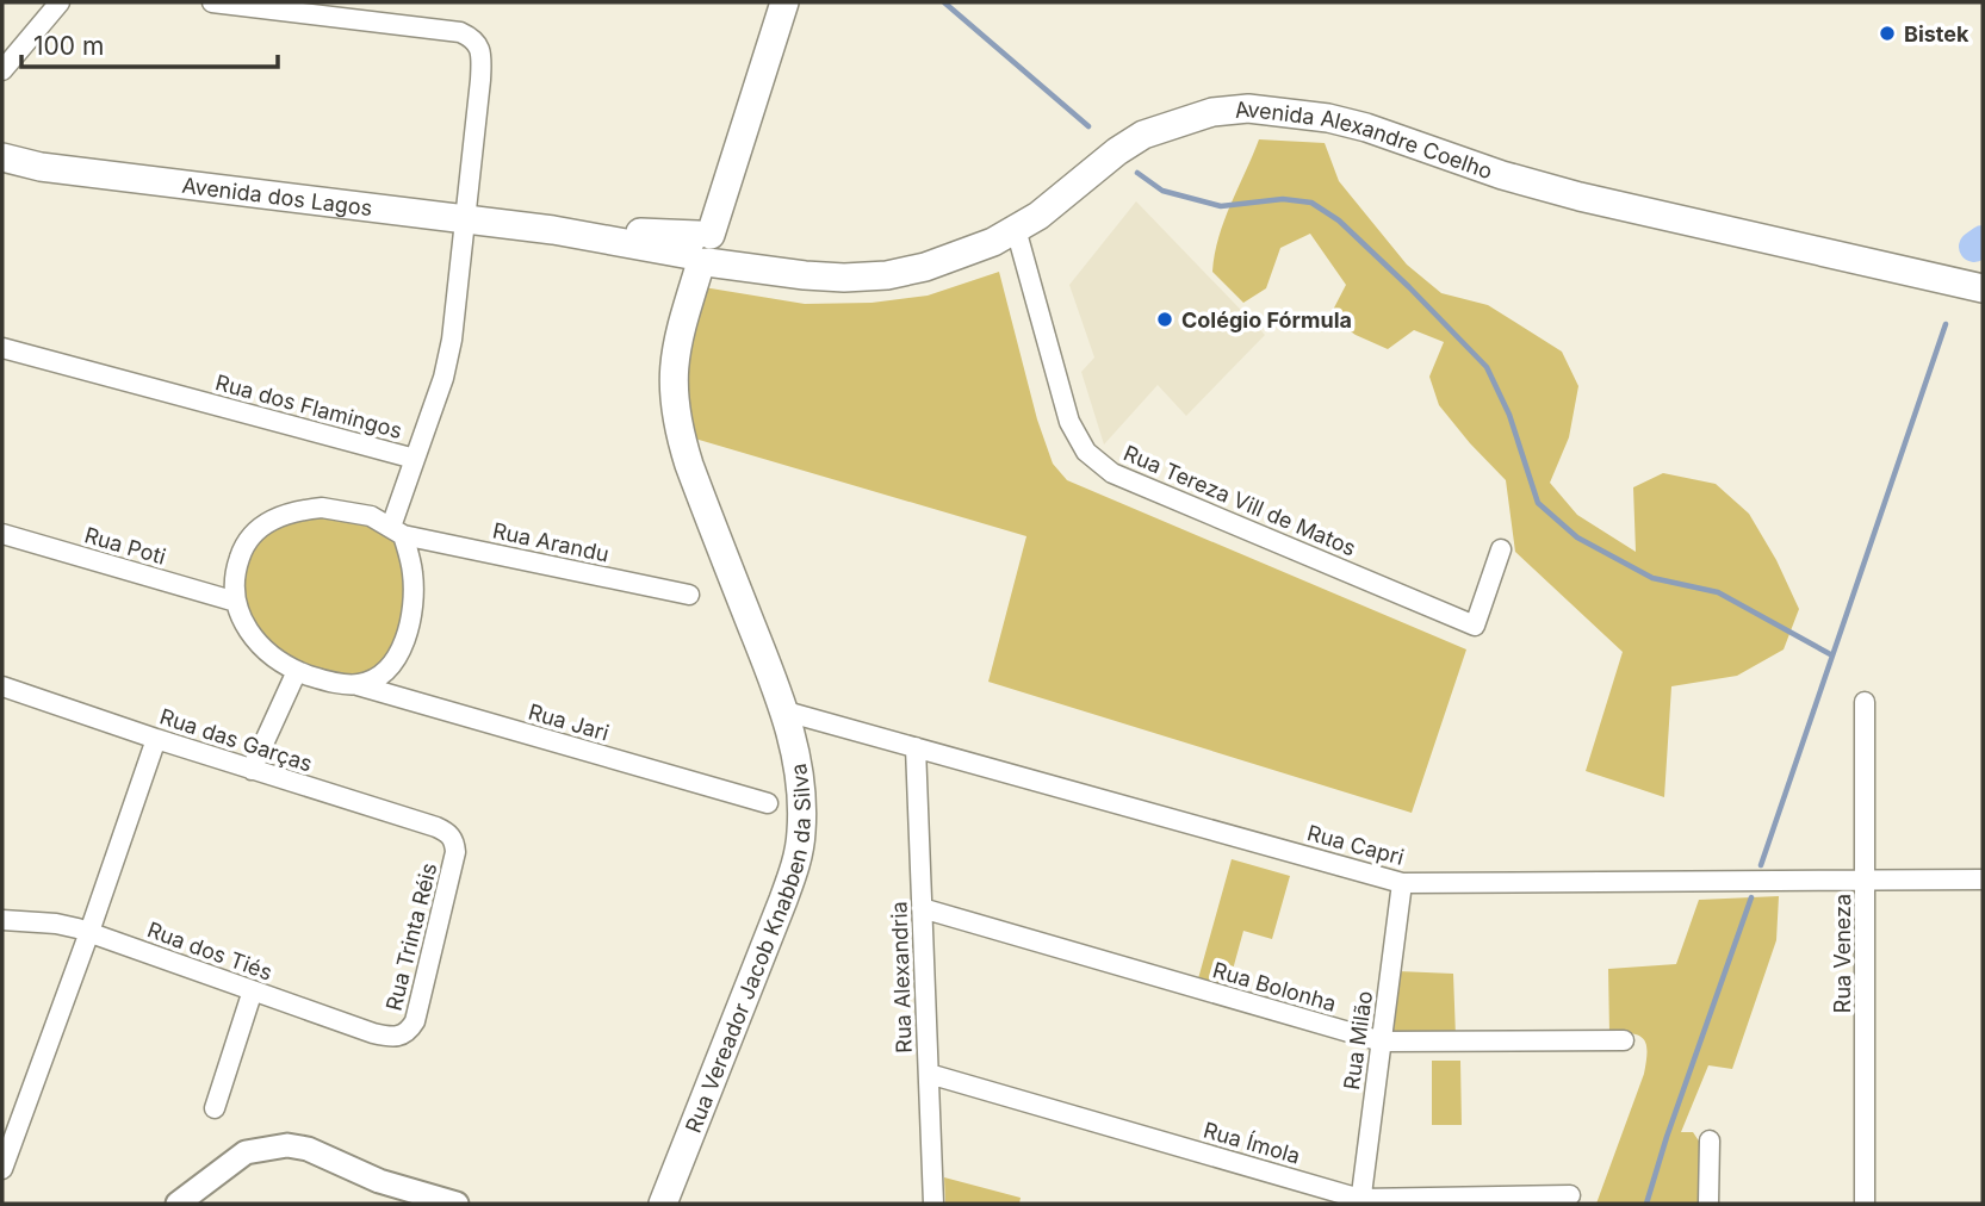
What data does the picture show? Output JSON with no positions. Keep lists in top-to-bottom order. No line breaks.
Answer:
{"streets":{"main road":["Avenida Alexandre Coelho","Avenida dos Lagos","Rua Vereador Jacob Knabben da Silva"],"street":["Rua dos Flamingos","Rua Tereza Vill de Matos","Rua Arandu","Rua Poti","Rua Jari","Rua das Garças","Rua Capri","Rua Trinta Réis","Rua dos Tiés","Rua Veneza","Rua Alexandria","Rua Bolonha","Rua Milão","Rua Ímola"]},"crossings":[["Avenida Alexandre Coelho","Avenida dos Lagos"],["Avenida Alexandre Coelho","Rua Tereza Vill de Matos"],["Avenida Alexandre Coelho","Rua Vereador Jacob Knabben da Silva"],["Avenida dos Lagos","Rua dos Flamingos"],["Avenida dos Lagos","Rua Vereador Jacob Knabben da Silva"],["Rua Arandu","Rua Poti"],["Rua Arandu","Rua Jari"],["Rua Poti","Rua Jari"],["Rua das Garças","Rua Trinta Réis"],["Rua Capri","Rua Vereador Jacob Knabben da Silva"],["Rua Capri","Rua Veneza"],["Rua Capri","Rua Alexandria"],["Rua Capri","Rua Milão"],["Rua Trinta Réis","Rua dos Tiés"],["Rua Alexandria","Rua Bolonha"],["Rua Alexandria","Rua Ímola"],["Rua Bolonha","Rua Milão"],["Rua Milão","Rua Ímola"]],"places":["Bistek","Colégio Fórmula"],"scale_bar":"100 m"}
